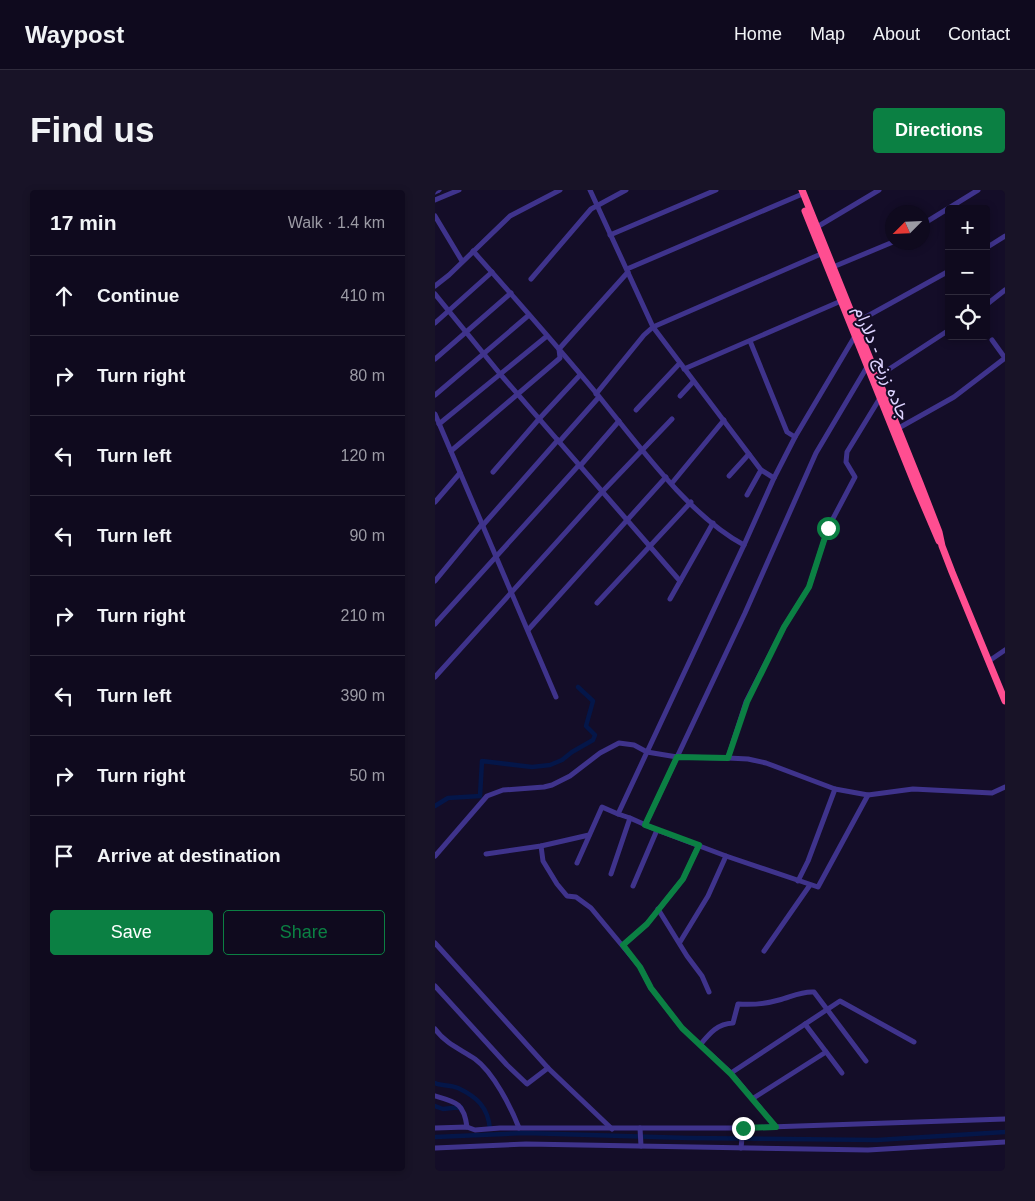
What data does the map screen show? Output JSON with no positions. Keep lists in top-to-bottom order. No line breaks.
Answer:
{"streets":{"highway":["جاده زرنج - دلارام"]},"north":"bottom left","page":{"header":"Waypost","nav":["Home","Map","About","Contact"],"buttons":["Directions",["Save","Share"]],"title":"Find us","heading":["17 min","Walk · 1.4 km"],"map_buttons":["+","−"],"list":[["Continue","410 m"],["Turn right","80 m"],["Turn left","120 m"],["Turn left","90 m"],["Turn right","210 m"],["Turn left","390 m"],["Turn right","50 m"],"Arrive at destination"]}}
